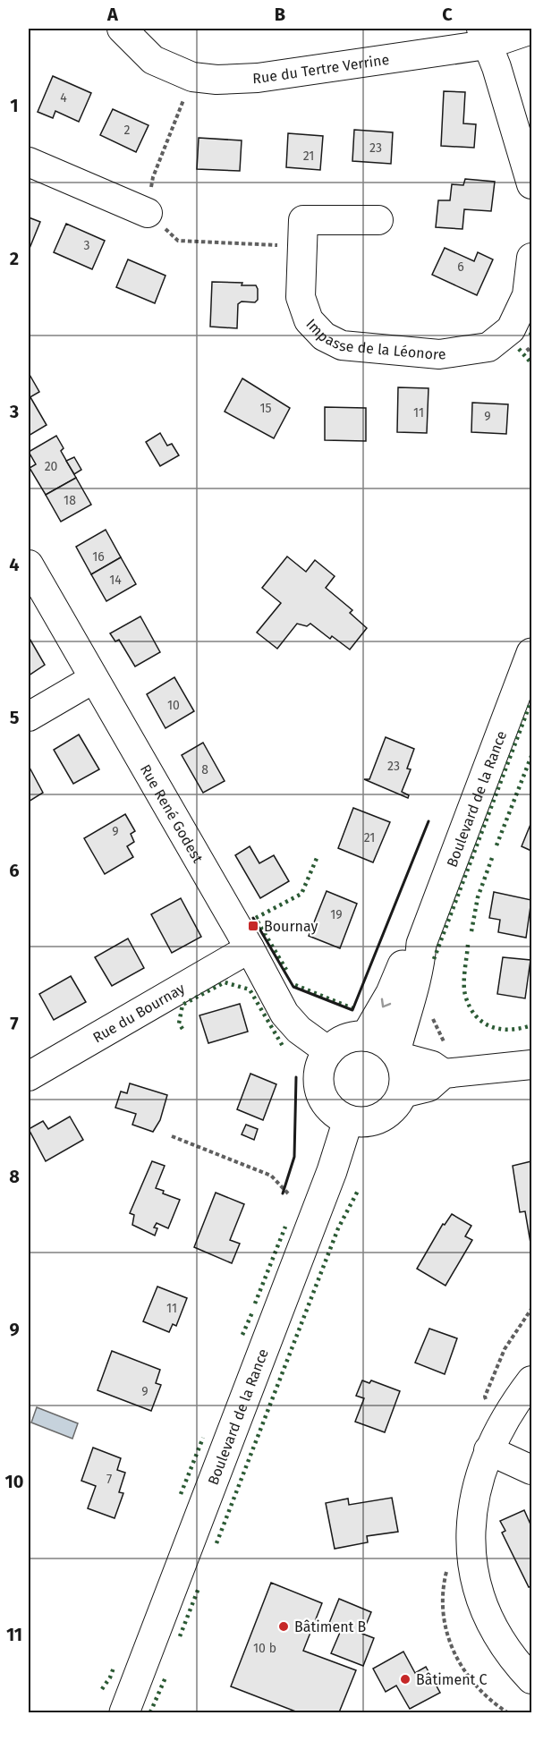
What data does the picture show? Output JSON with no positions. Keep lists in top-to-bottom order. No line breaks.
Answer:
{"streets":{"main road":["Boulevard de la Rance"],"street":["Rue du Tertre Verrine","Impasse de la Léonore","Rue René Godest","Rue du Bournay"]},"crossings":[["Boulevard de la Rance","Rue René Godest"],["Rue René Godest","Rue du Bournay"]],"places":{"transit":["Bournay"],"other":["Bâtiment B","Bâtiment C"]},"house_numbers":["4","2","23","21","3","6","15","11","9","20","18","16","14","10","23","8","9","21","19","11","9","7","10 b"],"grid":{"columns":["A","B","C"],"rows":["1","2","3","4","5","6","7","8","9","10","11"]}}
